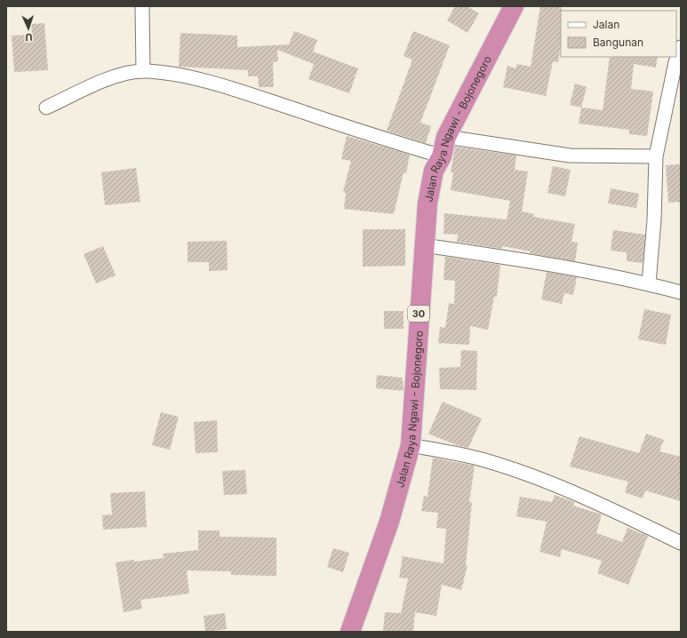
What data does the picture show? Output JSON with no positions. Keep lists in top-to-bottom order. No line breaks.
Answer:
{"streets":{"highway":["Jalan Raya Ngawi - Bojonegoro","30"]},"legend":["Jalan","Bangunan"],"north":"bottom"}
